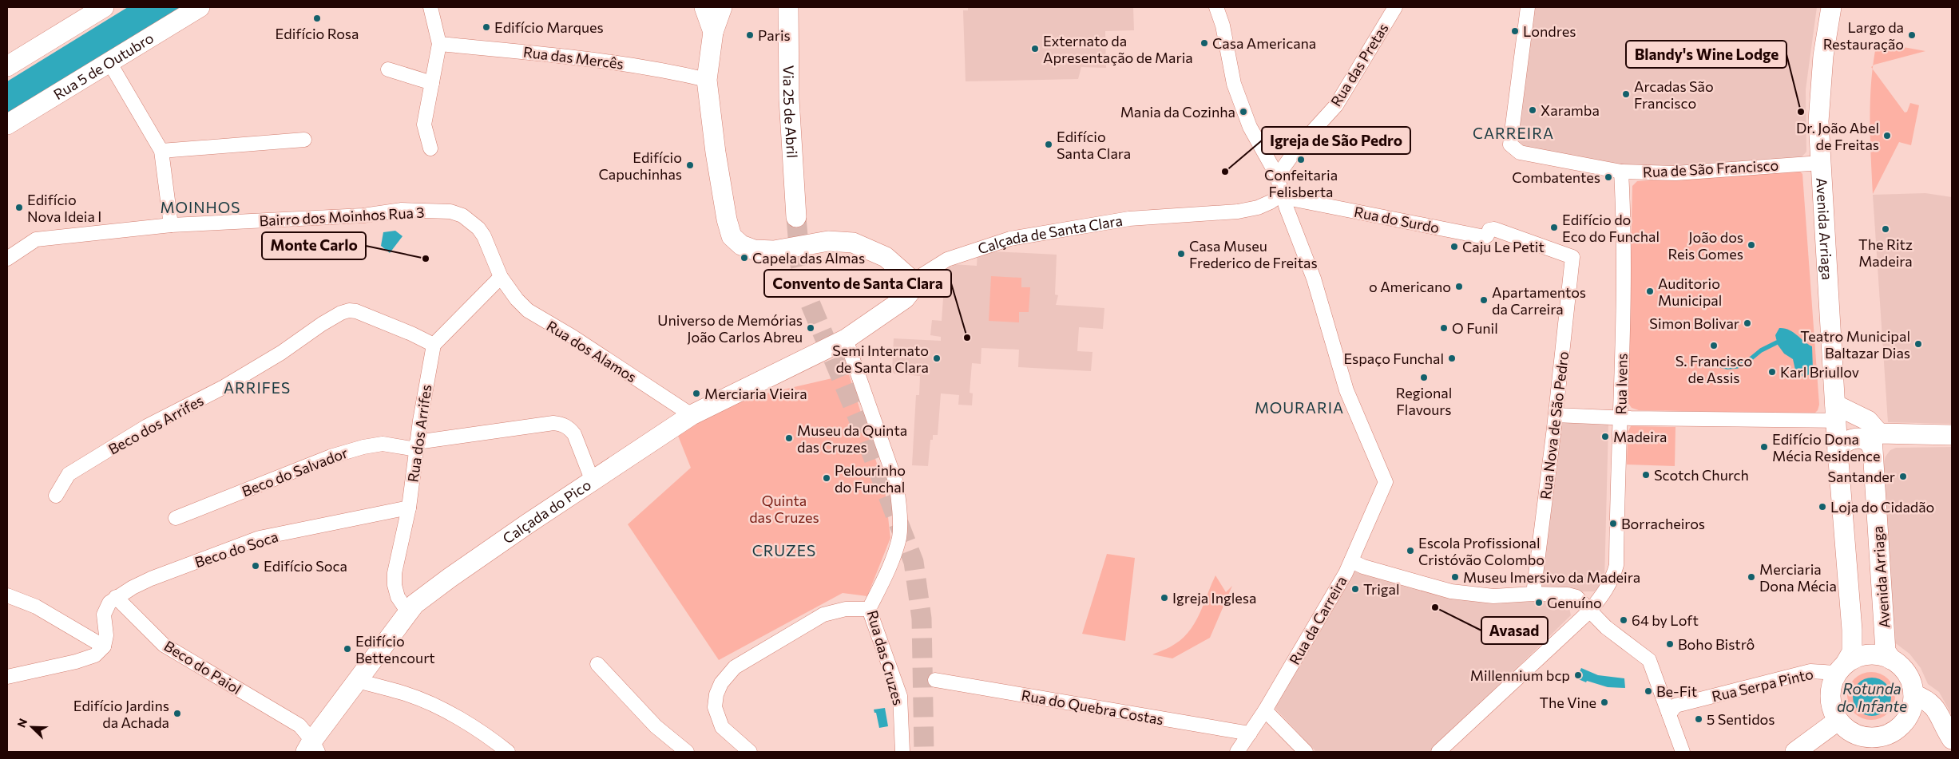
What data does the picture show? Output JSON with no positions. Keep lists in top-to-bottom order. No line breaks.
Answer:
{"streets":{"street":["Rua das Mercês","Rua das Pretas","Rua 5 de Outubro","Via 25 de Abril","Rua de São Francisco","Bairro dos Moinhos Rua 3","Rua do Surdo","Avenida Arriaga","Calçada de Santa Clara","Rua dos Alamos","Rua Ivens","Beco dos Arrifes","Rua Nova de São Pedro","Rua dos Arrifes","Beco do Salvador","Calçada do Pico","Beco do Soca","Rua da Carreira","Rua das Cruzes","Beco do Paiol","Rua Serpa Pinto","Rua do Quebra Costas"]},"crossings":[["Rua de São Francisco","Avenida Arriaga"],["Rua de São Francisco","Rua Ivens"],["Bairro dos Moinhos Rua 3","Rua dos Alamos"],["Rua do Surdo","Calçada de Santa Clara"],["Rua do Surdo","Rua Nova de São Pedro"],["Rua do Surdo","Rua da Carreira"],["Avenida Arriaga","Rua Serpa Pinto"],["Calçada de Santa Clara","Rua da Carreira"],["Rua dos Alamos","Calçada do Pico"],["Beco dos Arrifes","Rua dos Arrifes"],["Rua dos Arrifes","Beco do Salvador"],["Rua dos Arrifes","Calçada do Pico"],["Rua dos Arrifes","Beco do Soca"],["Beco do Salvador","Calçada do Pico"],["Calçada do Pico","Rua das Cruzes"],["Calçada do Pico","Beco do Paiol"],["Beco do Soca","Beco do Paiol"],["Rua da Carreira","Rua do Quebra Costas"]],"districts":["CARREIRA","MOINHOS","ARRIFES","MOURARIA","CRUZES"],"water":["Rotunda do Infante"],"parks":["Quinta das Cruzes"],"places":["Edifício Rosa","Edifício Marques","Londres","Paris","Largo da Restauração","Casa Americana","Externato da Apresentação de Maria","Arcadas São Francisco","Xaramba","Mania da Cozinha","Blandy's Wine Lodge","Dr. João Abel de Freitas","Edifício Santa Clara","Confeitaria Felisberta","Edifício Capuchinhas","Igreja de São Pedro","Combatentes","Edifício Nova Ideia I","Edifício do Eco do Funchal","The Ritz Madeira","João dos Reis Gomes","Caju Le Petit","Casa Museu Frederico de Freitas","Capela das Almas","Monte Carlo","o Americano","Auditorio Municipal","Apartamentos da Carreira","Simon Bolivar","Universo de Memórias João Carlos Abreu","O Funil","Convento de Santa Clara","Teatro Municipal Baltazar Dias","S. Francisco de Assis","Semi Internato de Santa Clara","Espaço Funchal","Karl Briullov","Regional Flavours","Merciaria Vieira","Madeira","Museu da Quinta das Cruzes","Edifício Dona Mécia Residence","Scotch Church","Santander","Pelourinho do Funchal","Loja do Cidadão","Borracheiros","Escola Profissional Cristóvão Colombo","Edifício Soca","Museu Imersivo da Madeira","Merciaria Dona Mécia","Trigal","Igreja Inglesa","Genuíno","Avasad","64 by Loft","Boho Bistrô","Edifício Bettencourt","Millennium bcp","Be-Fit","The Vine","Edifício Jardins da Achada","5 Sentidos"],"north":"top left"}
